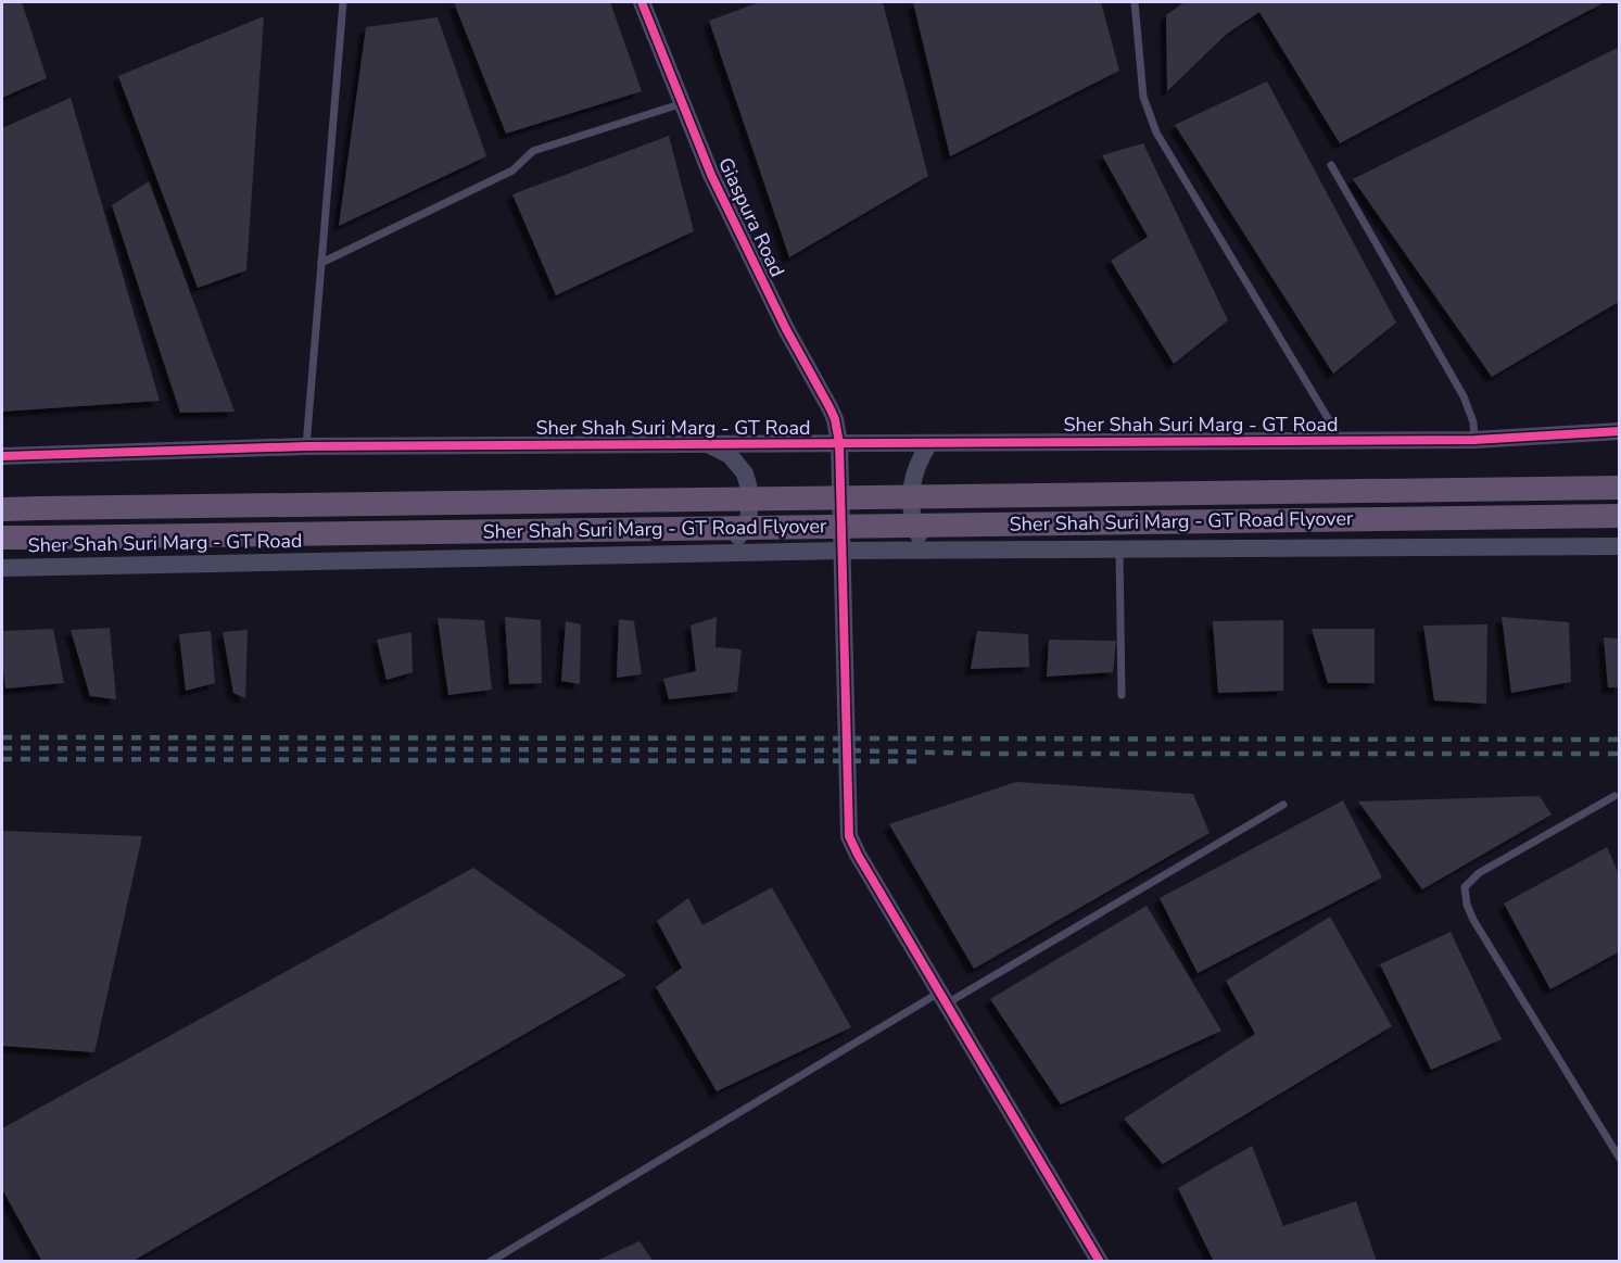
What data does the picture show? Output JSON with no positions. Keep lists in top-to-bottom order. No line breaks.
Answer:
{"streets":{"highway":["Sher Shah Suri Marg - GT Road Flyover"],"street":["Giaspura Road","Sher Shah Suri Marg - GT Road"]},"crossings":[["Giaspura Road","Sher Shah Suri Marg - GT Road"]]}
